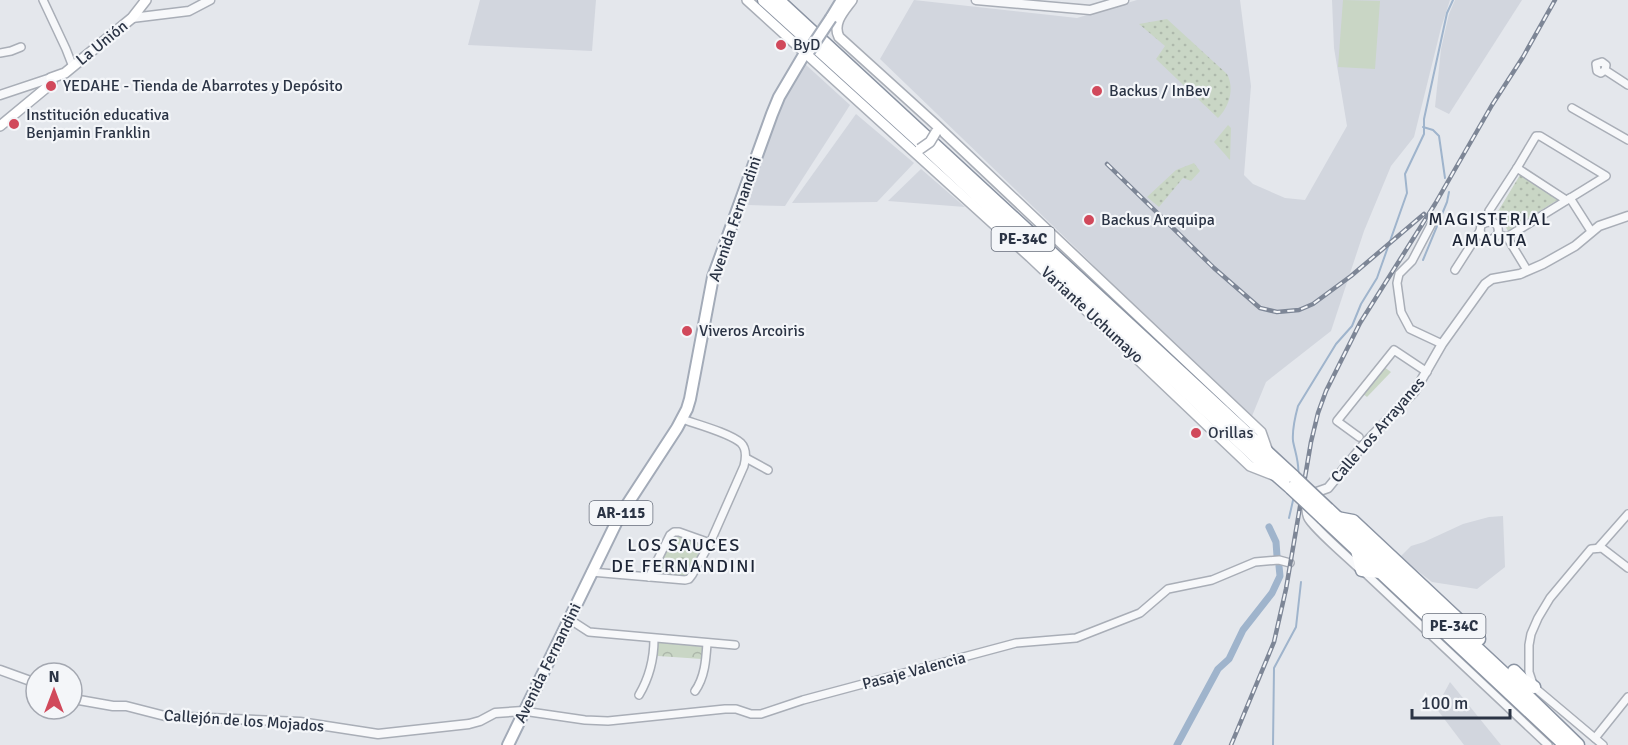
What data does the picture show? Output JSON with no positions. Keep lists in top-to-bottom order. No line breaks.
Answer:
{"streets":{"highway":["PE-34C","Variante Uchumayo"],"main road":["La Unión","Avenida Fernandini","AR-115"],"street":["Calle Los Arrayanes","Pasaje Valencia","Callejón de los Mojados"]},"crossings":[["Avenida Fernandini","Variante Uchumayo"],["Avenida Fernandini","Pasaje Valencia"],["Avenida Fernandini","Callejón de los Mojados"],["Pasaje Valencia","Callejón de los Mojados"]],"districts":["MAGISTERIAL AMAUTA","LOS SAUCES DE FERNANDINI"],"places":["ByD","YEDAHE - Tienda de Abarrotes y Depósito","Backus / InBev","Institución educativa Benjamin Franklin","Backus Arequipa","Viveros Arcoiris","Orillas"],"scale_bar":"100 m","north":"top"}
